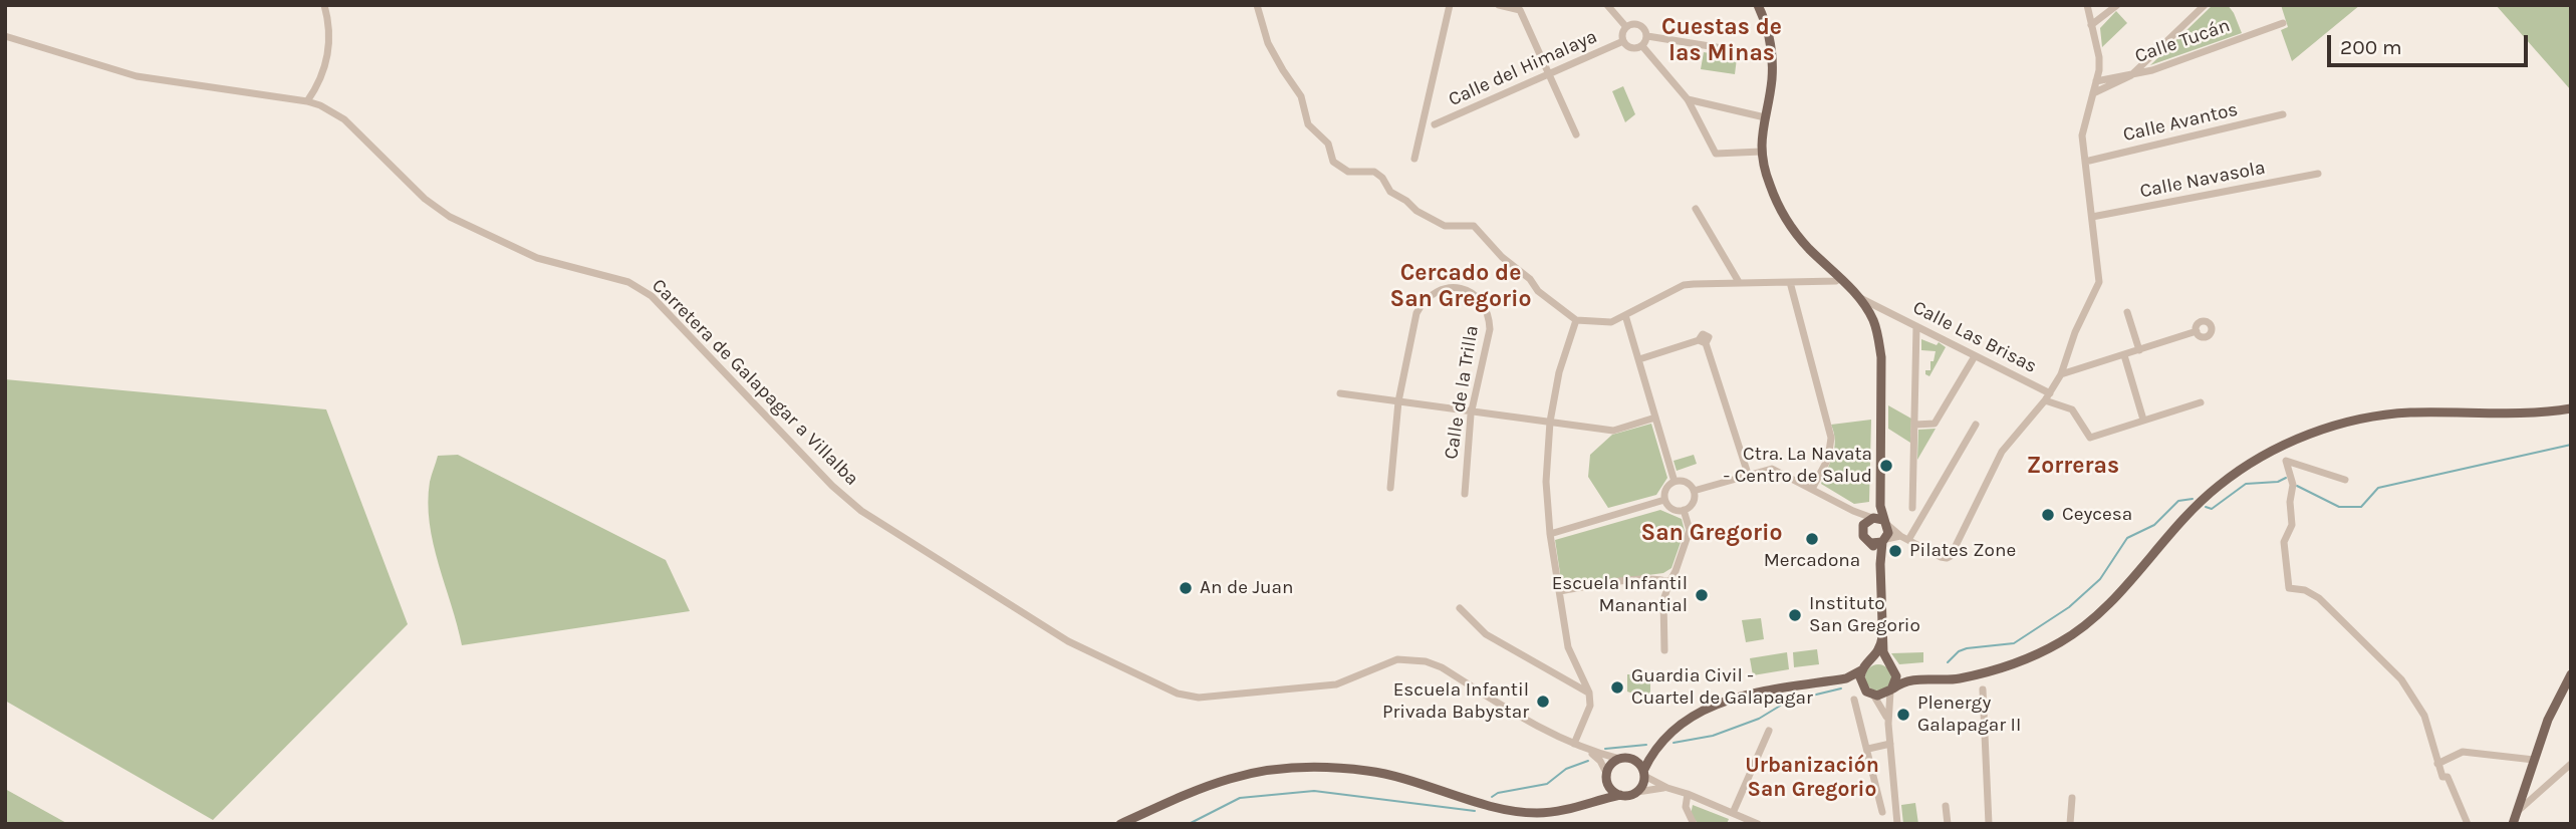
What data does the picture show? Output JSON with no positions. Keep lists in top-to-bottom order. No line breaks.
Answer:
{"streets":{"street":["Calle Tucán","Calle del Himalaya","Calle Avantos","Calle Navasola","Calle Las Brisas","Carretera de Galapagar a Villalba","Calle de la Trilla"]},"districts":["Cuestas de las Minas","Cercado de San Gregorio","Zorreras","San Gregorio","Urbanización San Gregorio"],"places":["Ctra. La Navata - Centro de Salud","Ceycesa","Mercadona","Pilates Zone","An de Juan","Escuela Infantil Manantial","Instituto San Gregorio","Guardia Civil - Cuartel de Galapagar","Escuela Infantil Privada Babystar","Plenergy Galapagar II"],"scale_bar":"200 m"}
